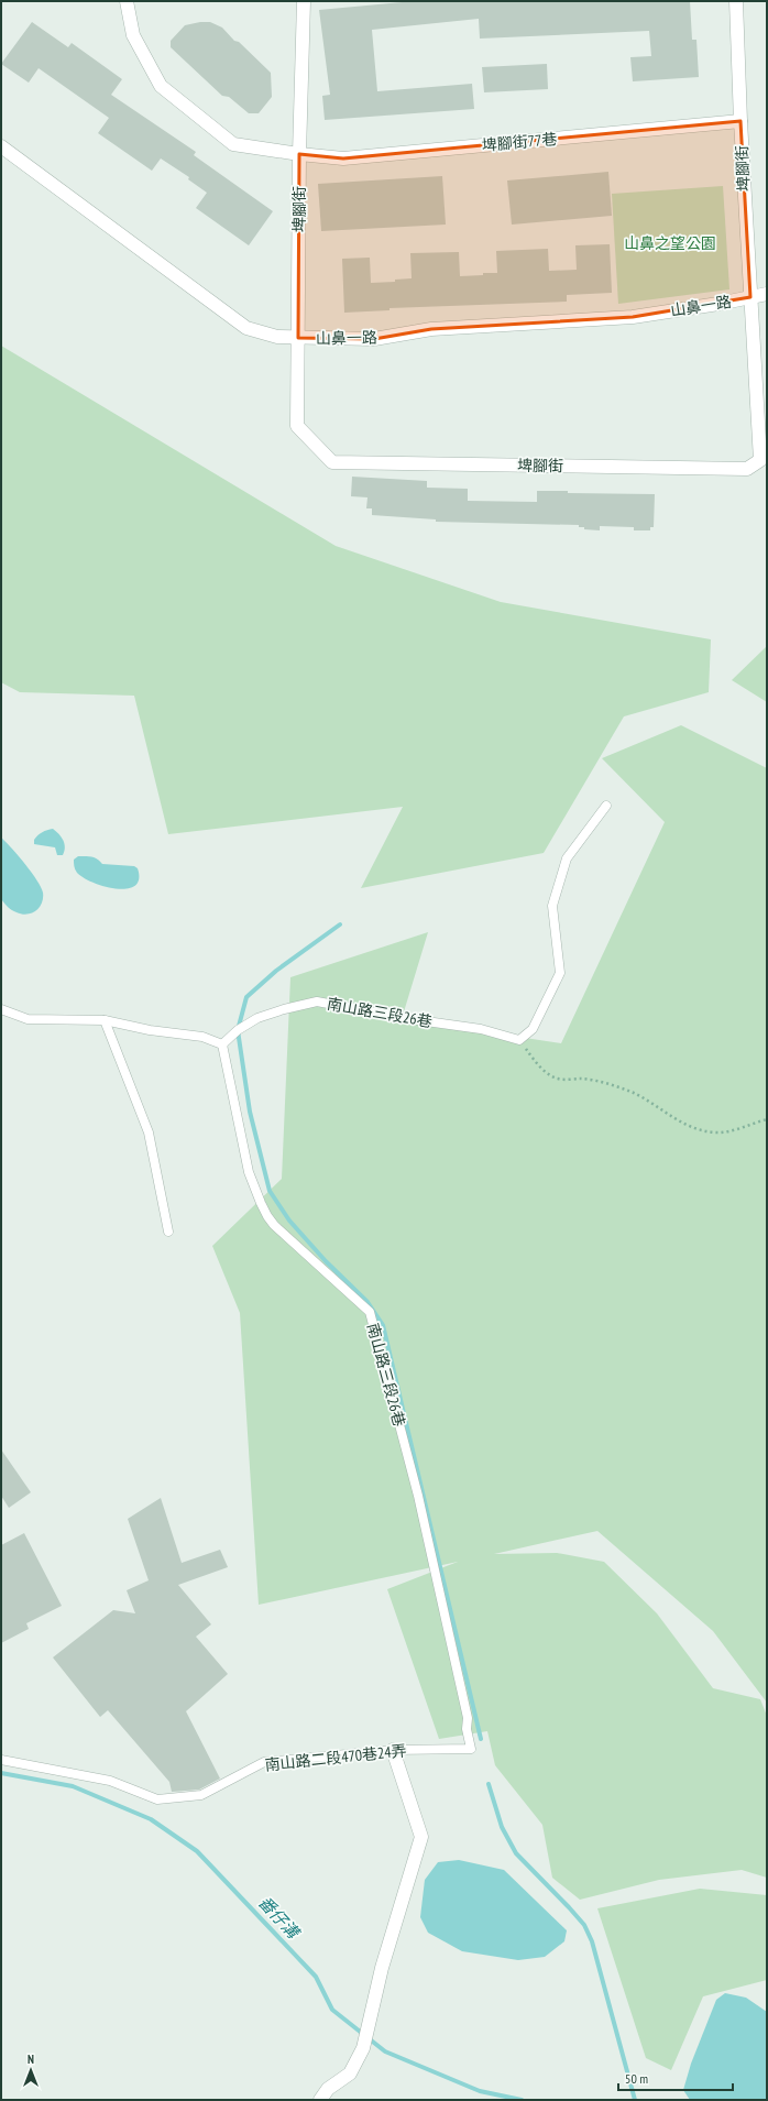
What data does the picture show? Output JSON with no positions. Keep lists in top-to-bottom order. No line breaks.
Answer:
{"streets":{"street":["埤腳街77巷","埤腳街","山鼻一路"],"lane":["南山路三段26巷","南山路二段470巷24弄"]},"crossings":[["埤腳街77巷","埤腳街"],["埤腳街","山鼻一路"],["南山路三段26巷","南山路二段470巷24弄"]],"water":["番仔溝"],"parks":["山鼻之望公園"],"scale_bar":"50 m","north":"top"}
